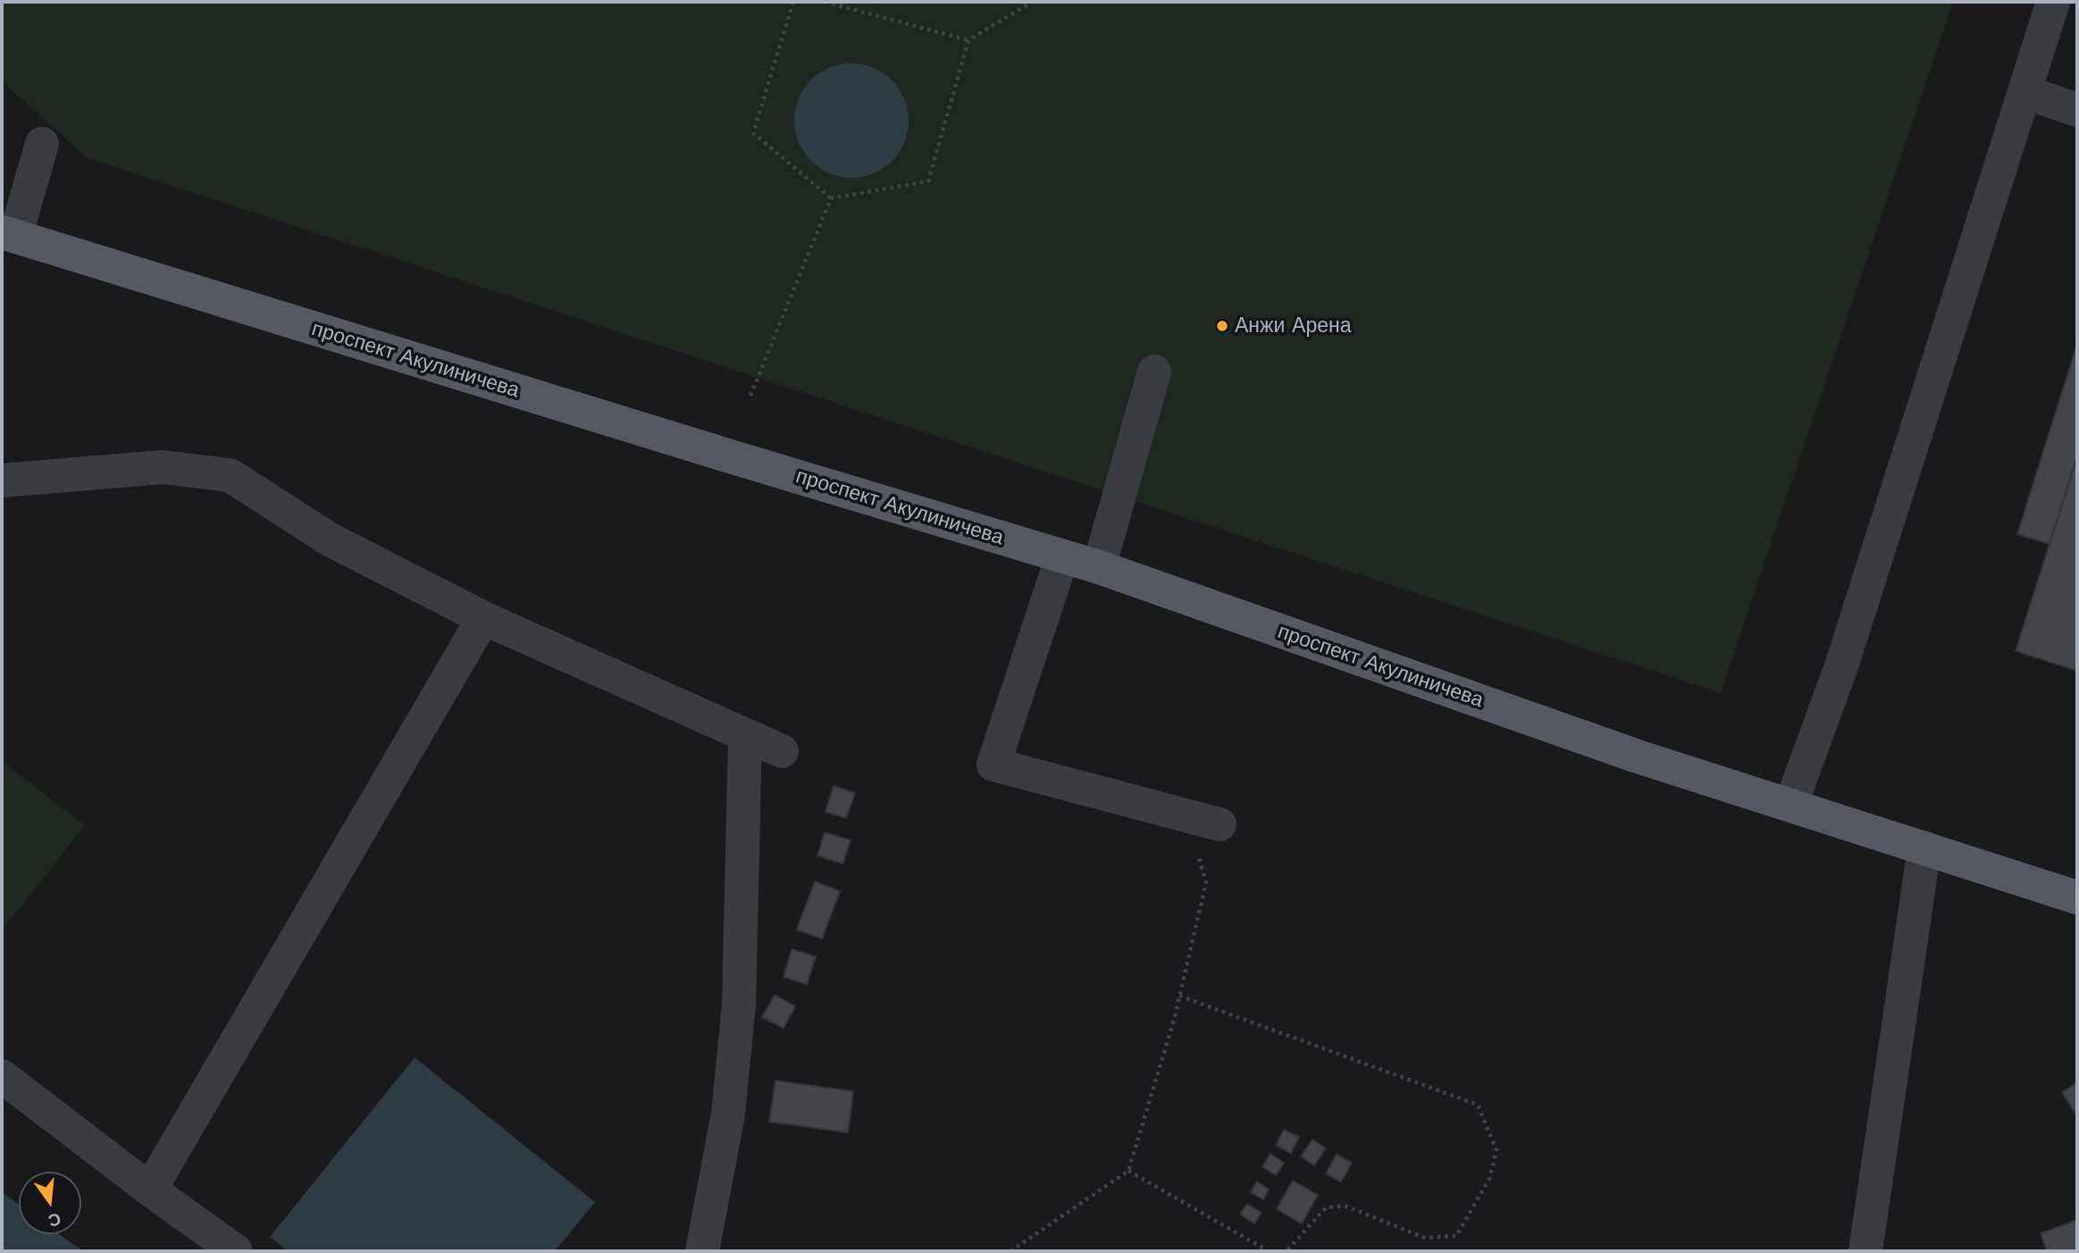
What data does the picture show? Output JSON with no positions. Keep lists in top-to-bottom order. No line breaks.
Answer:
{"streets":{"main road":["проспект Акулиничева"]},"places":["Анжи Арена"],"north":"bottom"}
